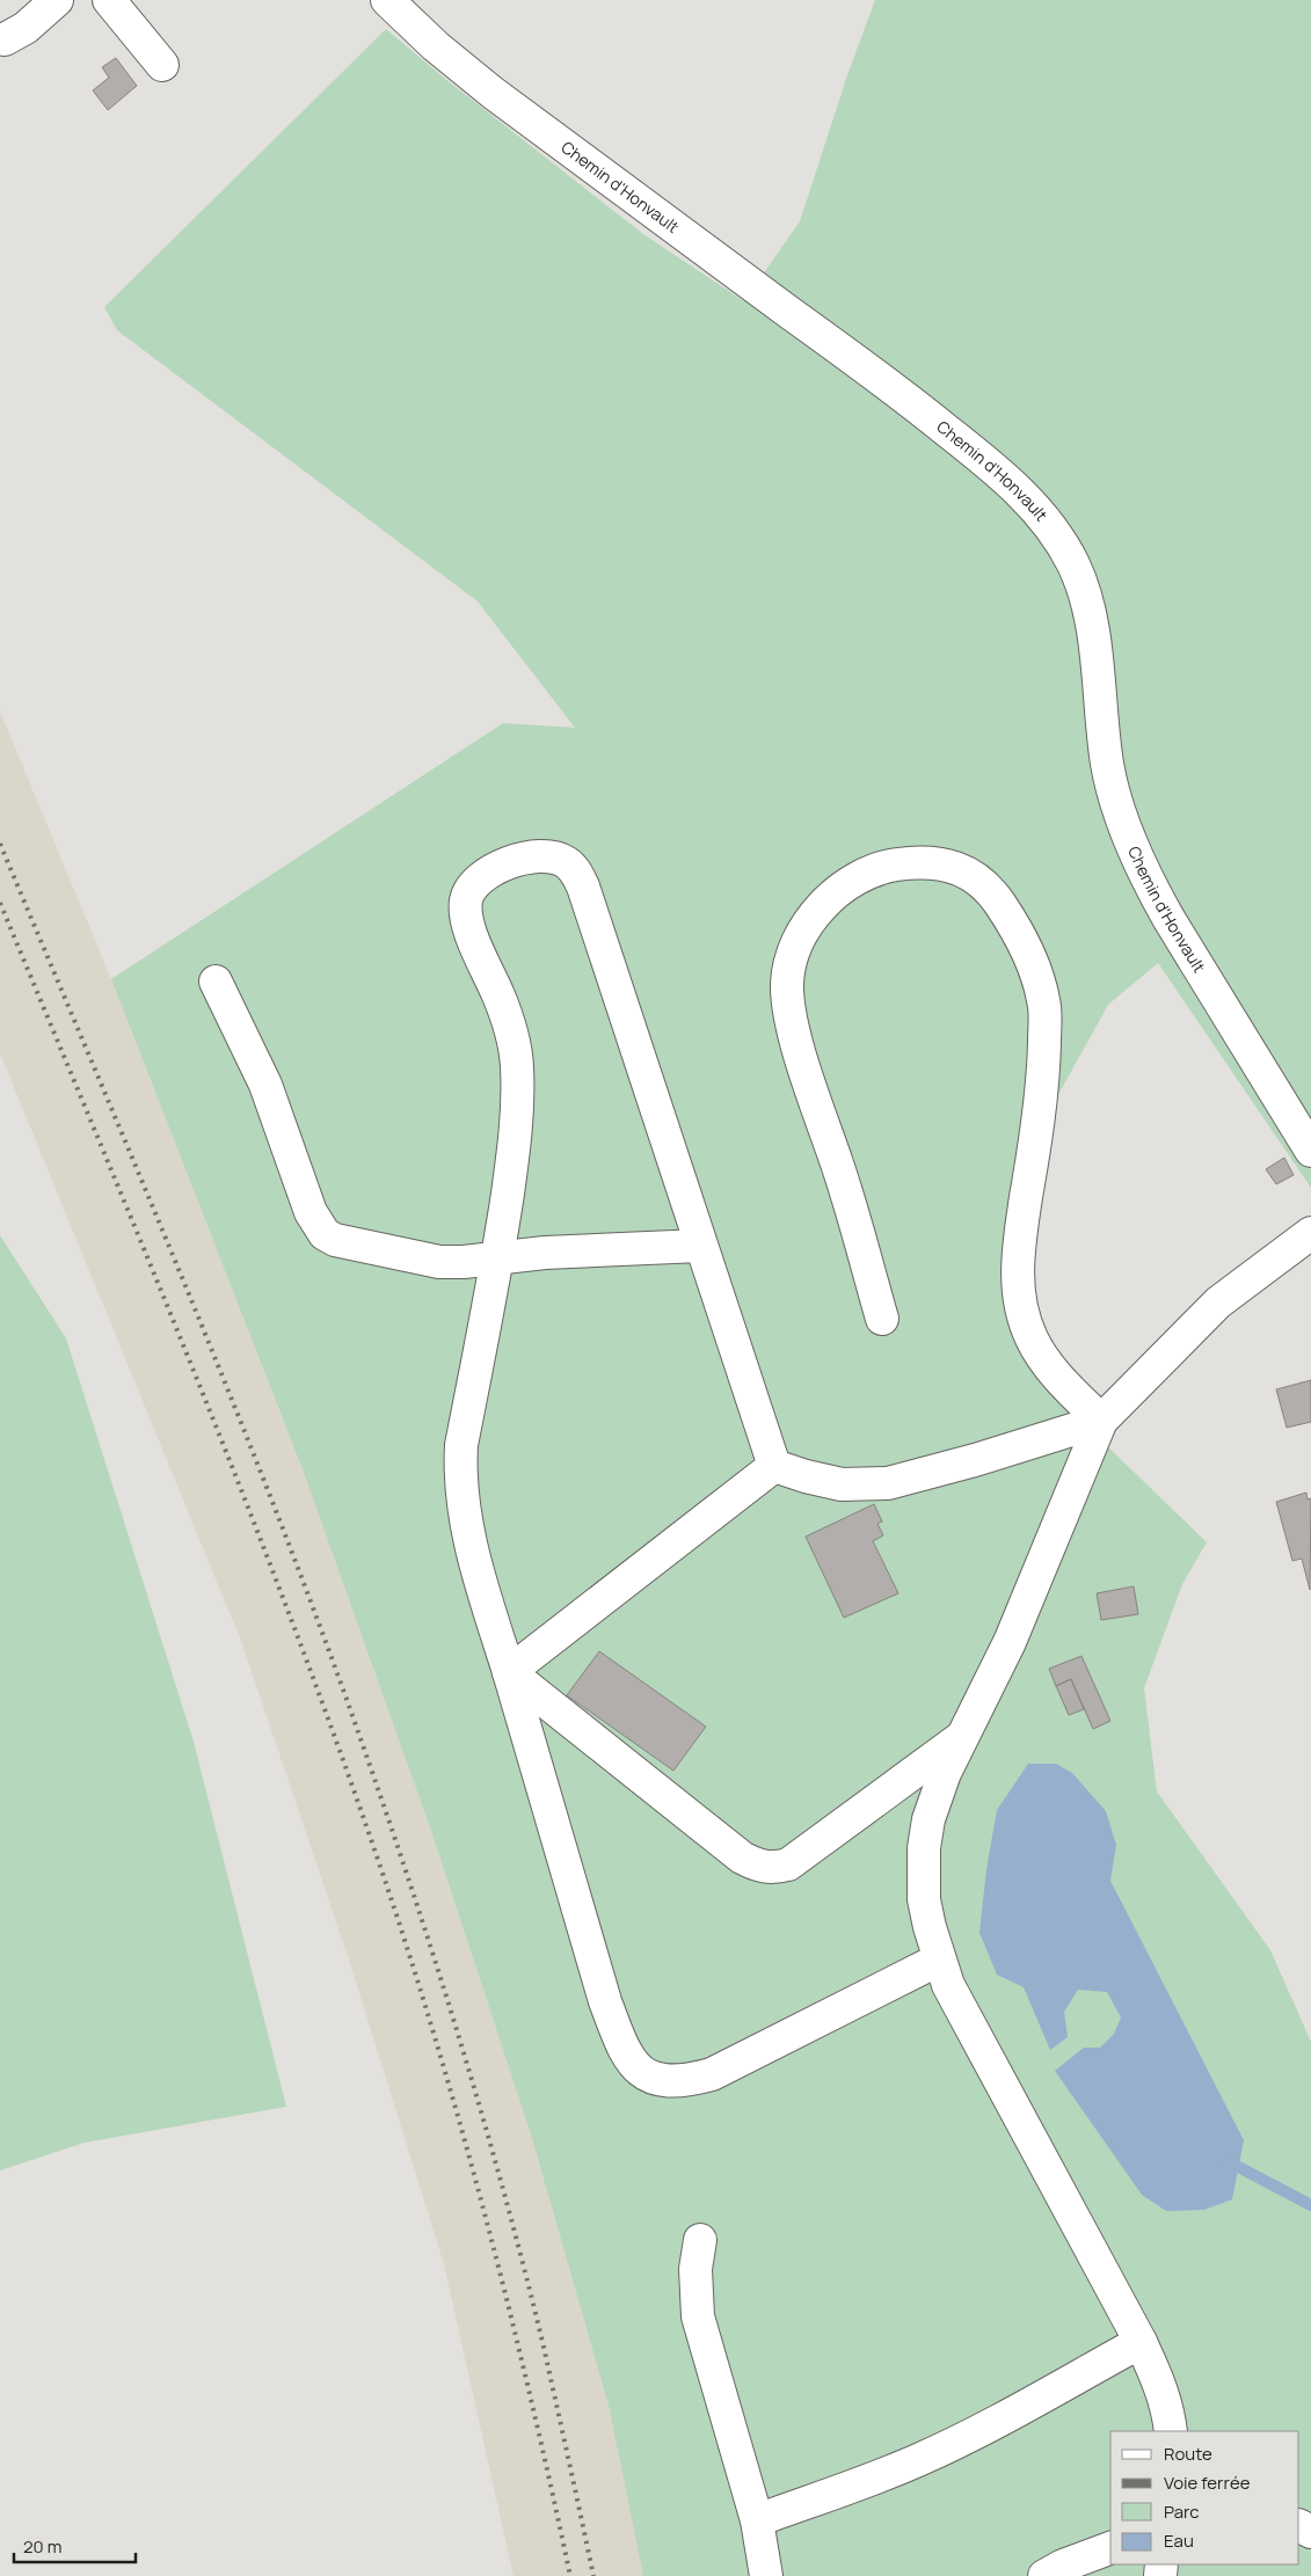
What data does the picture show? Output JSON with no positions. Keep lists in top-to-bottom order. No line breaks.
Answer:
{"streets":{"street":["Chemin d'Honvault"]},"legend":["Route","Voie ferrée","Parc","Eau"],"scale_bar":"20 m"}
